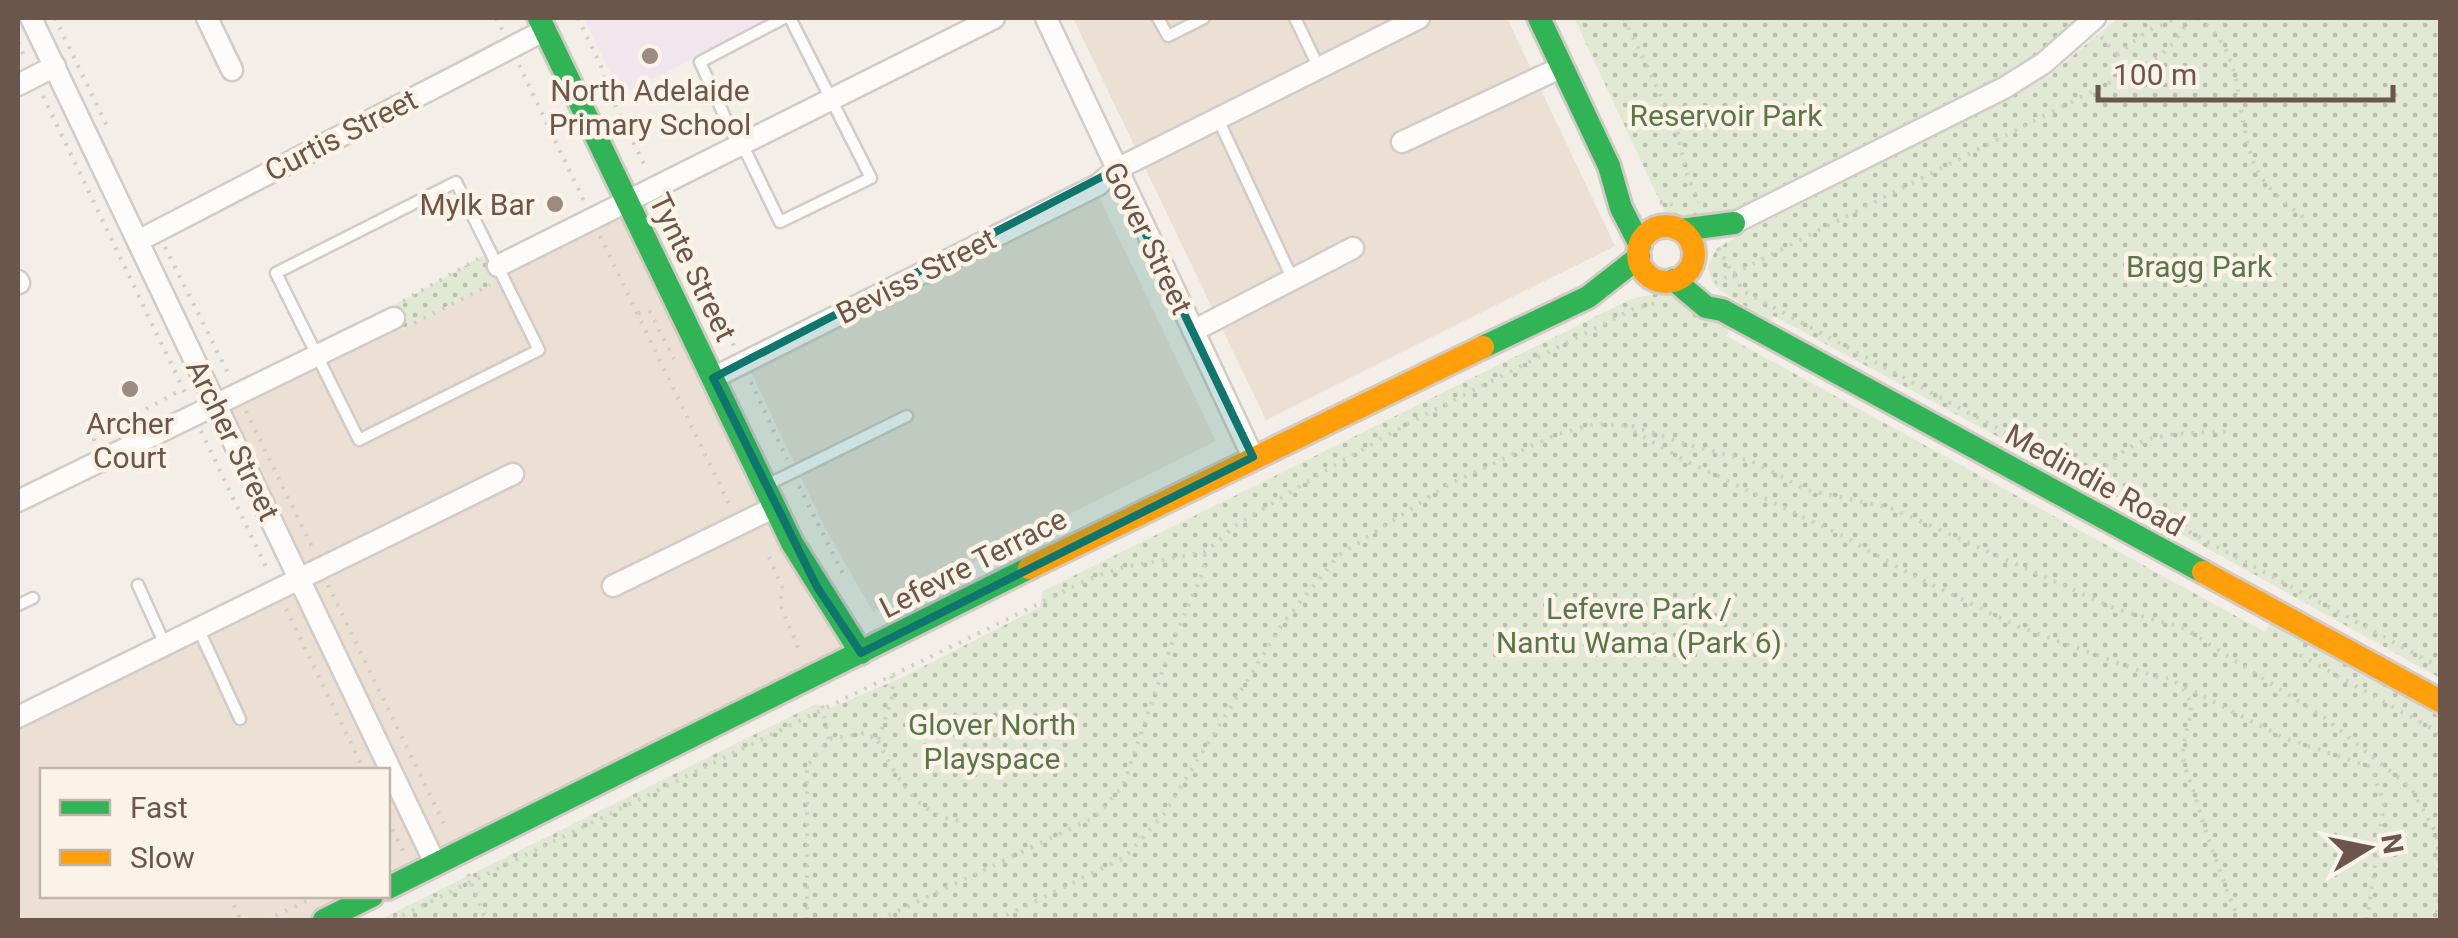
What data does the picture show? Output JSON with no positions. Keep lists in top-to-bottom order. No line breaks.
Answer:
{"streets":{"street":["Curtis Street","Gover Street","Tynte Street","Beviss Street","Archer Street","Medindie Road","Lefevre Terrace"]},"crossings":[["Curtis Street","Tynte Street"],["Curtis Street","Archer Street"],["Gover Street","Beviss Street"],["Gover Street","Lefevre Terrace"],["Tynte Street","Beviss Street"],["Tynte Street","Lefevre Terrace"],["Archer Street","Lefevre Terrace"],["Medindie Road","Lefevre Terrace"]],"parks":["Reservoir Park","Bragg Park","Lefevre Park / Nantu Wama (Park 6)","Glover North Playspace"],"places":["North Adelaide Primary School","Mylk Bar","Archer Court"],"legend":["Fast","Slow"],"scale_bar":"100 m","north":"right"}
